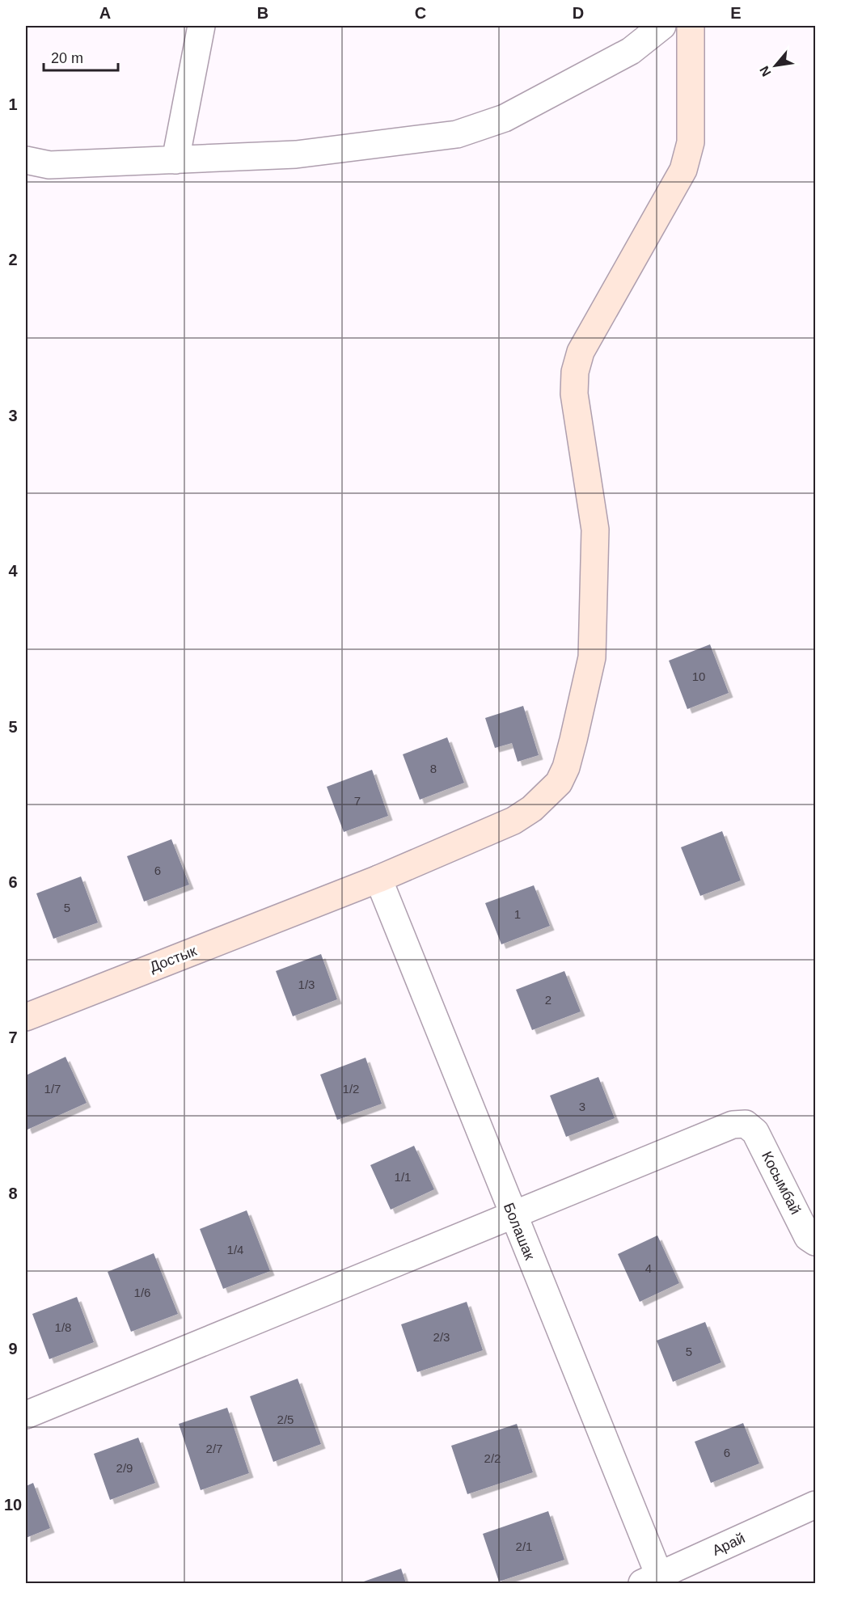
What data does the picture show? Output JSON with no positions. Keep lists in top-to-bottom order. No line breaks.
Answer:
{"streets":{"street":["Достык","Косымбай","Болашак","Арай"]},"crossings":[["Достык","Болашак"],["Косымбай","Болашак"],["Болашак","Арай"]],"house_numbers":["10","8","7","6","5","1","1/3","2","1/7","1/2","3","1/1","1/4","4","1/6","1/8","2/3","5","2/5","2/7","6","2/2","2/9","2/1"],"scale_bar":"20 m","north":"bottom left","grid":{"columns":["A","B","C","D","E"],"rows":["1","2","3","4","5","6","7","8","9","10"]}}
